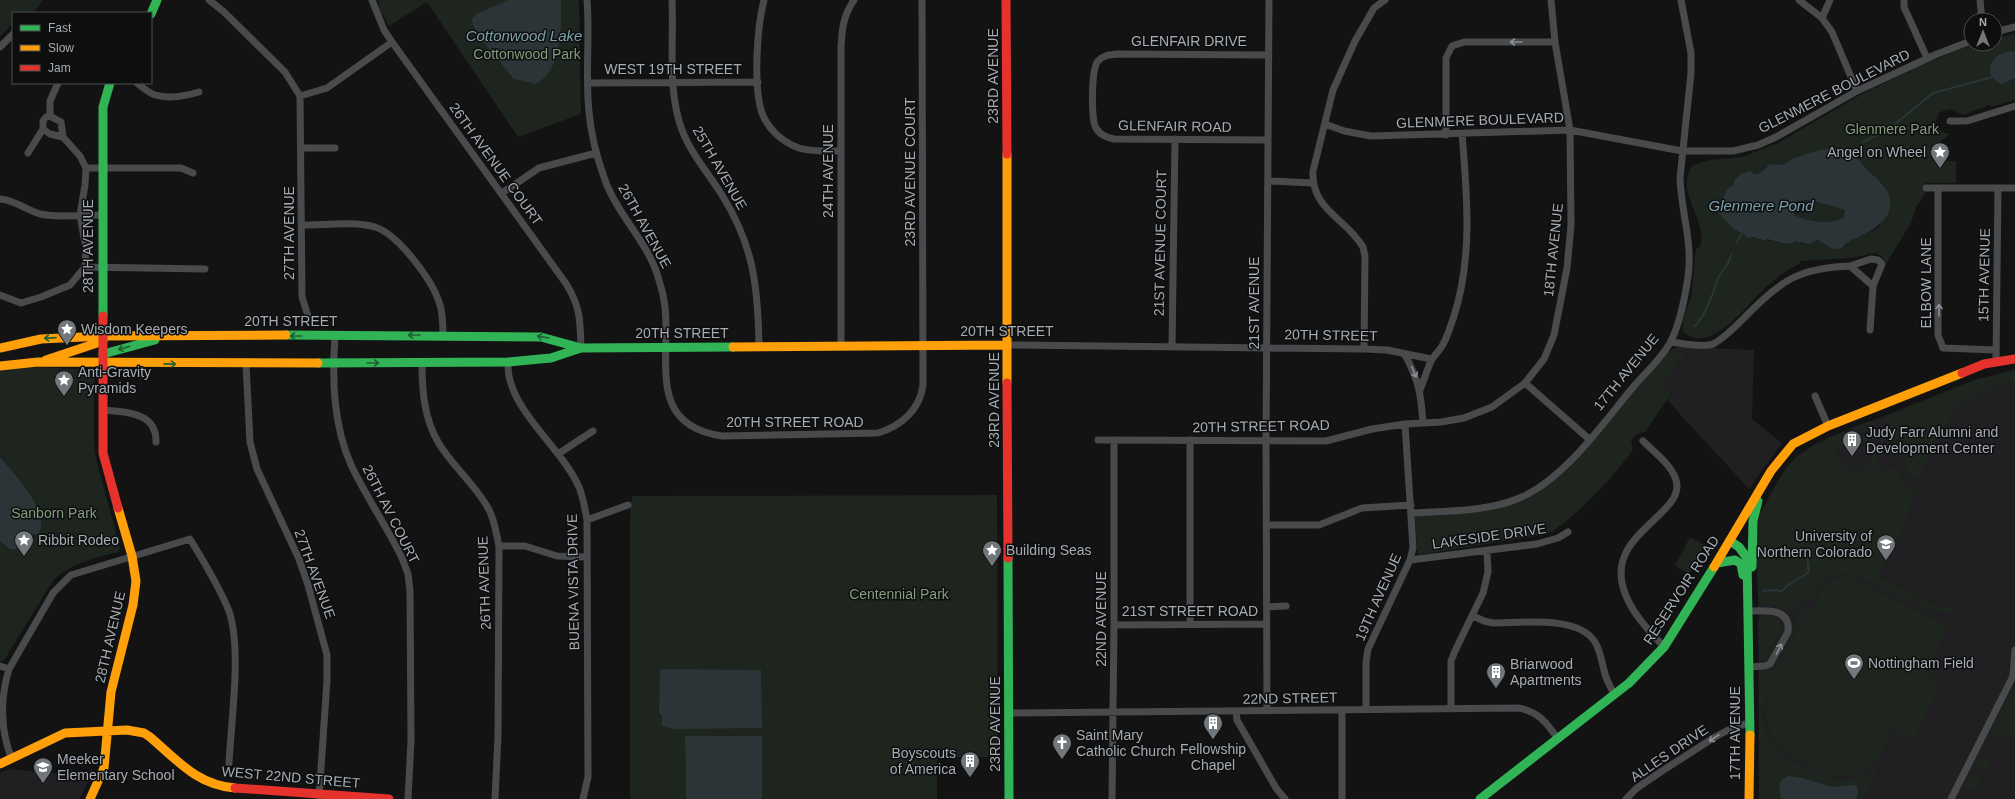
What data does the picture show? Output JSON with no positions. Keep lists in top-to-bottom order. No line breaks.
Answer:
{"streets":{"main road":["23RD AVENUE","28TH AVENUE","20TH STREET","17TH AVENUE","RESERVOIR ROAD","WEST 22ND STREET"],"street":["GLENFAIR DRIVE","WEST 19TH STREET","GLENMERE BOULEVARD","GLENFAIR ROAD","26TH AVENUE COURT","25TH AVENUE","24TH AVENUE","23RD AVENUE COURT","26TH AVENUE","27TH AVENUE","21ST AVENUE COURT","18TH AVENUE","15TH AVENUE","ELBOW LANE","21ST AVENUE","20TH STREET ROAD","26TH AV COURT","LAKESIDE DRIVE","BUENA VISTA DRIVE","19TH AVENUE","21ST STREET ROAD","22ND AVENUE","22ND STREET","ALLES DRIVE"]},"crossings":[["GLENFAIR DRIVE","GLENFAIR ROAD"],["GLENFAIR DRIVE","21ST AVENUE"],["WEST 19TH STREET","25TH AVENUE"],["WEST 19TH STREET","26TH AVENUE"],["23RD AVENUE","20TH STREET"],["23RD AVENUE","22ND STREET"],["GLENMERE BOULEVARD","18TH AVENUE"],["GLENMERE BOULEVARD","17TH AVENUE"],["GLENFAIR ROAD","21ST AVENUE COURT"],["GLENFAIR ROAD","21ST AVENUE"],["26TH AVENUE COURT","20TH STREET"],["25TH AVENUE","20TH STREET"],["24TH AVENUE","20TH STREET"],["23RD AVENUE COURT","20TH STREET"],["23RD AVENUE COURT","20TH STREET ROAD"],["26TH AVENUE","20TH STREET"],["26TH AVENUE","20TH STREET ROAD"],["27TH AVENUE","20TH STREET"],["27TH AVENUE","WEST 22ND STREET"],["21ST AVENUE COURT","20TH STREET"],["28TH AVENUE","20TH STREET"],["28TH AVENUE","WEST 22ND STREET"],["18TH AVENUE","20TH STREET ROAD"],["15TH AVENUE","ELBOW LANE"],["15TH AVENUE","RESERVOIR ROAD"],["21ST AVENUE","20TH STREET"],["21ST AVENUE","20TH STREET ROAD"],["21ST AVENUE","21ST STREET ROAD"],["21ST AVENUE","22ND STREET"],["20TH STREET","20TH STREET ROAD"],["20TH STREET","26TH AV COURT"],["20TH STREET","BUENA VISTA DRIVE"],["17TH AVENUE","RESERVOIR ROAD"],["17TH AVENUE","19TH AVENUE"],["17TH AVENUE","ALLES DRIVE"],["20TH STREET ROAD","19TH AVENUE"],["20TH STREET ROAD","22ND AVENUE"],["LAKESIDE DRIVE","19TH AVENUE"],["RESERVOIR ROAD","22ND STREET"],["19TH AVENUE","22ND STREET"],["21ST STREET ROAD","22ND AVENUE"],["22ND AVENUE","22ND STREET"]],"one_way":["ELBOW LANE","ALLES DRIVE"],"water":["Cottonwood Lake","Glenmere Pond"],"parks":["Cottonwood Park","Glenmere Park","Sanborn Park","Centennial Park"],"places":{"place":["Angel on Wheel","Wisdom Keepers","Anti-Gravity Pyramids","Ribbit Rodeo","Building Seas"],"building":["Judy Farr Alumni and Development Center","Briarwood Apartments","Fellowship Chapel","Boyscouts of America"],"school or university":["University of Northern Colorado","Meeker Elementary School"],"sports":["Nottingham Field"],"church":["Saint Mary Catholic Church"]},"legend":["Fast","Slow","Jam"],"north":"top"}
